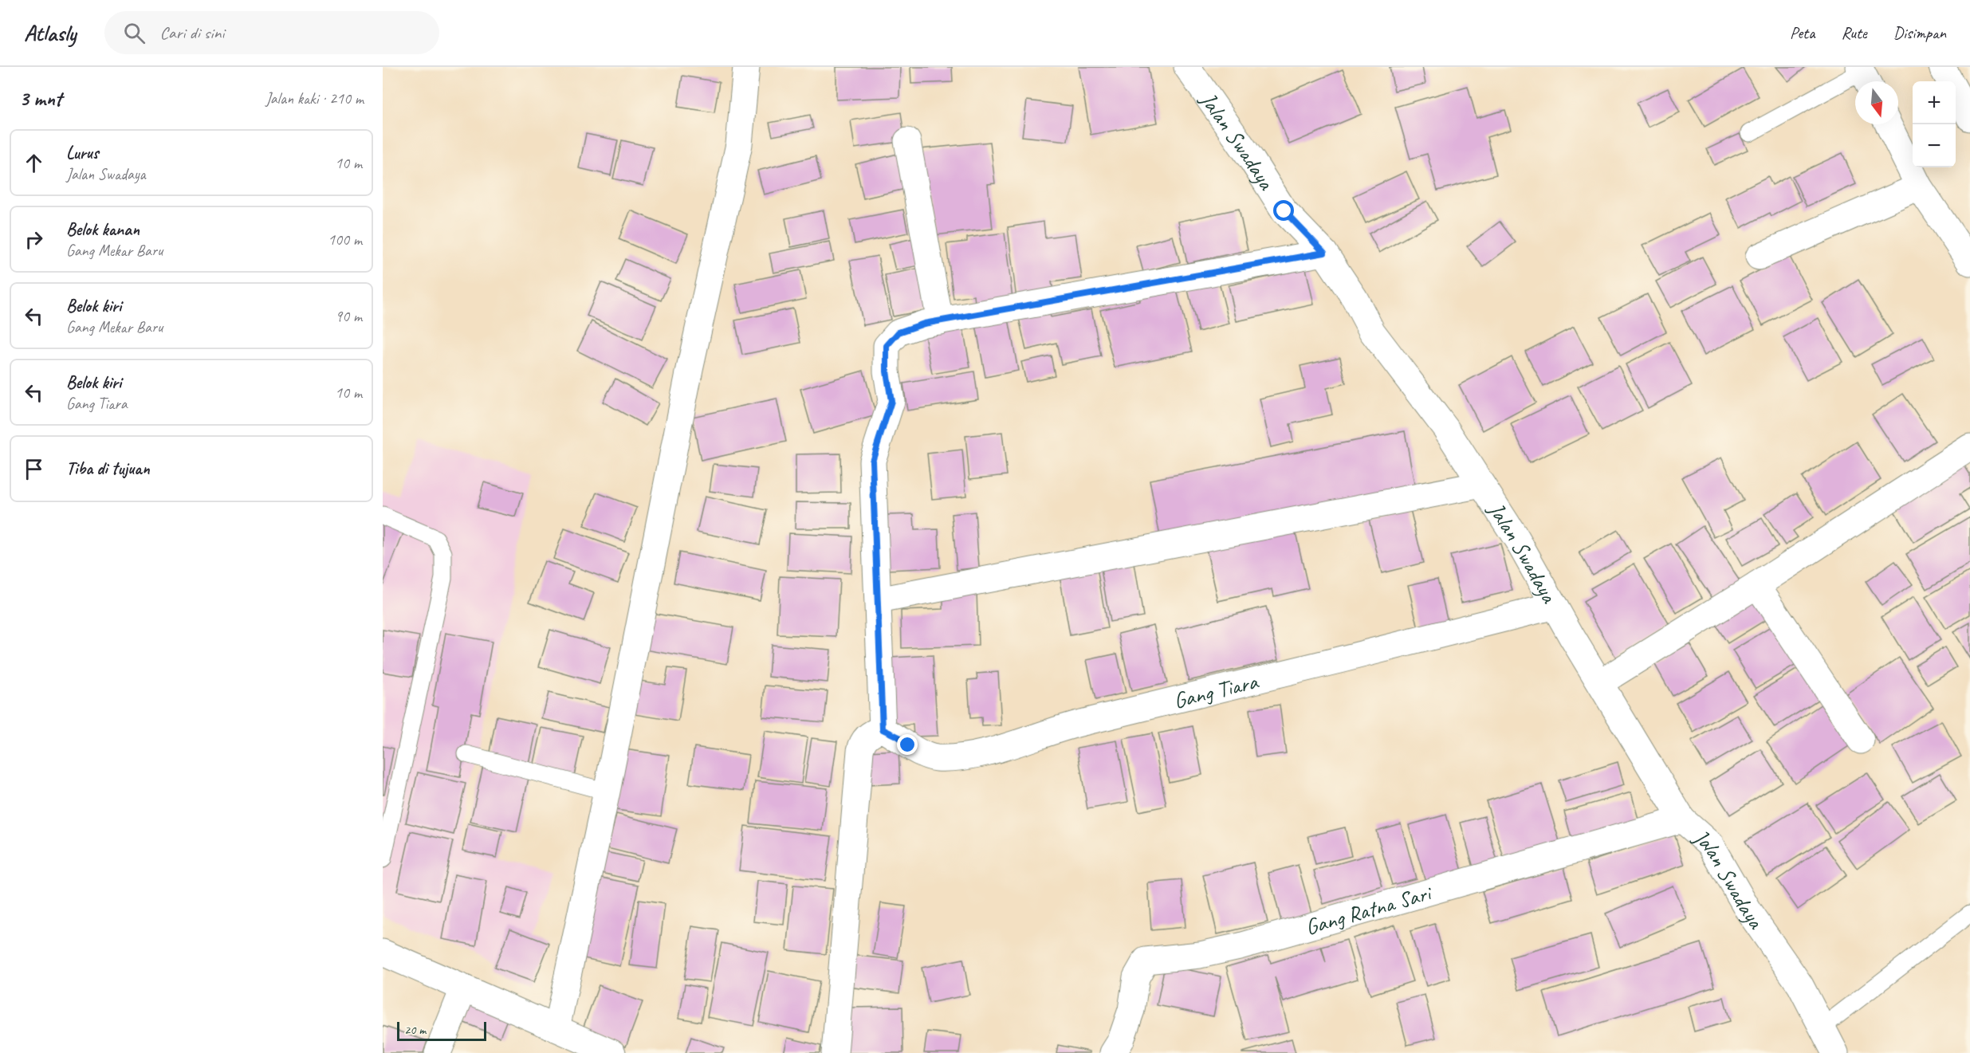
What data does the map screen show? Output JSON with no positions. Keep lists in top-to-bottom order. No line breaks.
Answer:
{"streets":{"main road":["Jalan Swadaya","Gang Tiara","Gang Ratna Sari"]},"crossings":[["Jalan Swadaya","Gang Tiara"],["Jalan Swadaya","Gang Ratna Sari"]],"scale_bar":"20 m","north":"bottom","page":{"header":"Atlasly","search":"Cari di sini","nav":["Peta","Rute","Disimpan"],"heading":["3 mnt","Jalan kaki · 210 m"],"map_buttons":["+","−"],"list":[["Lurus","Jalan Swadaya","10 m"],["Belok kanan","Gang Mekar Baru","100 m"],["Belok kiri","Gang Mekar Baru","90 m"],["Belok kiri","Gang Tiara","10 m"],"Tiba di tujuan"],"scale":"20 m"}}
